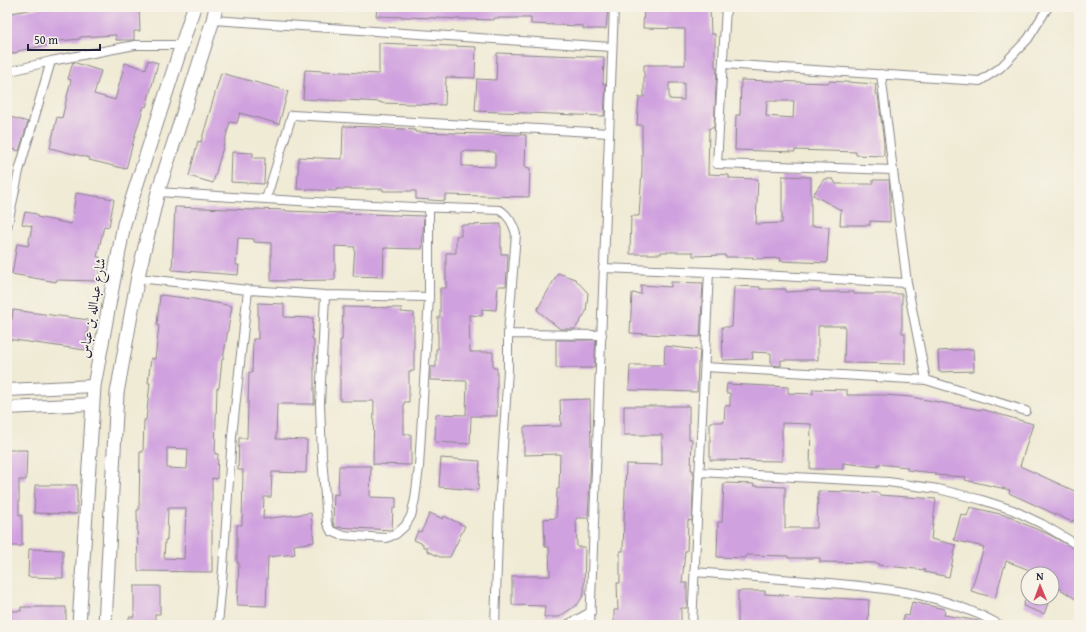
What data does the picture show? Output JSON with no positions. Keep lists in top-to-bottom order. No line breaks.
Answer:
{"streets":{"main road":["شارع عبدالله بن عباس"]},"scale_bar":"50 m","north":"top"}
